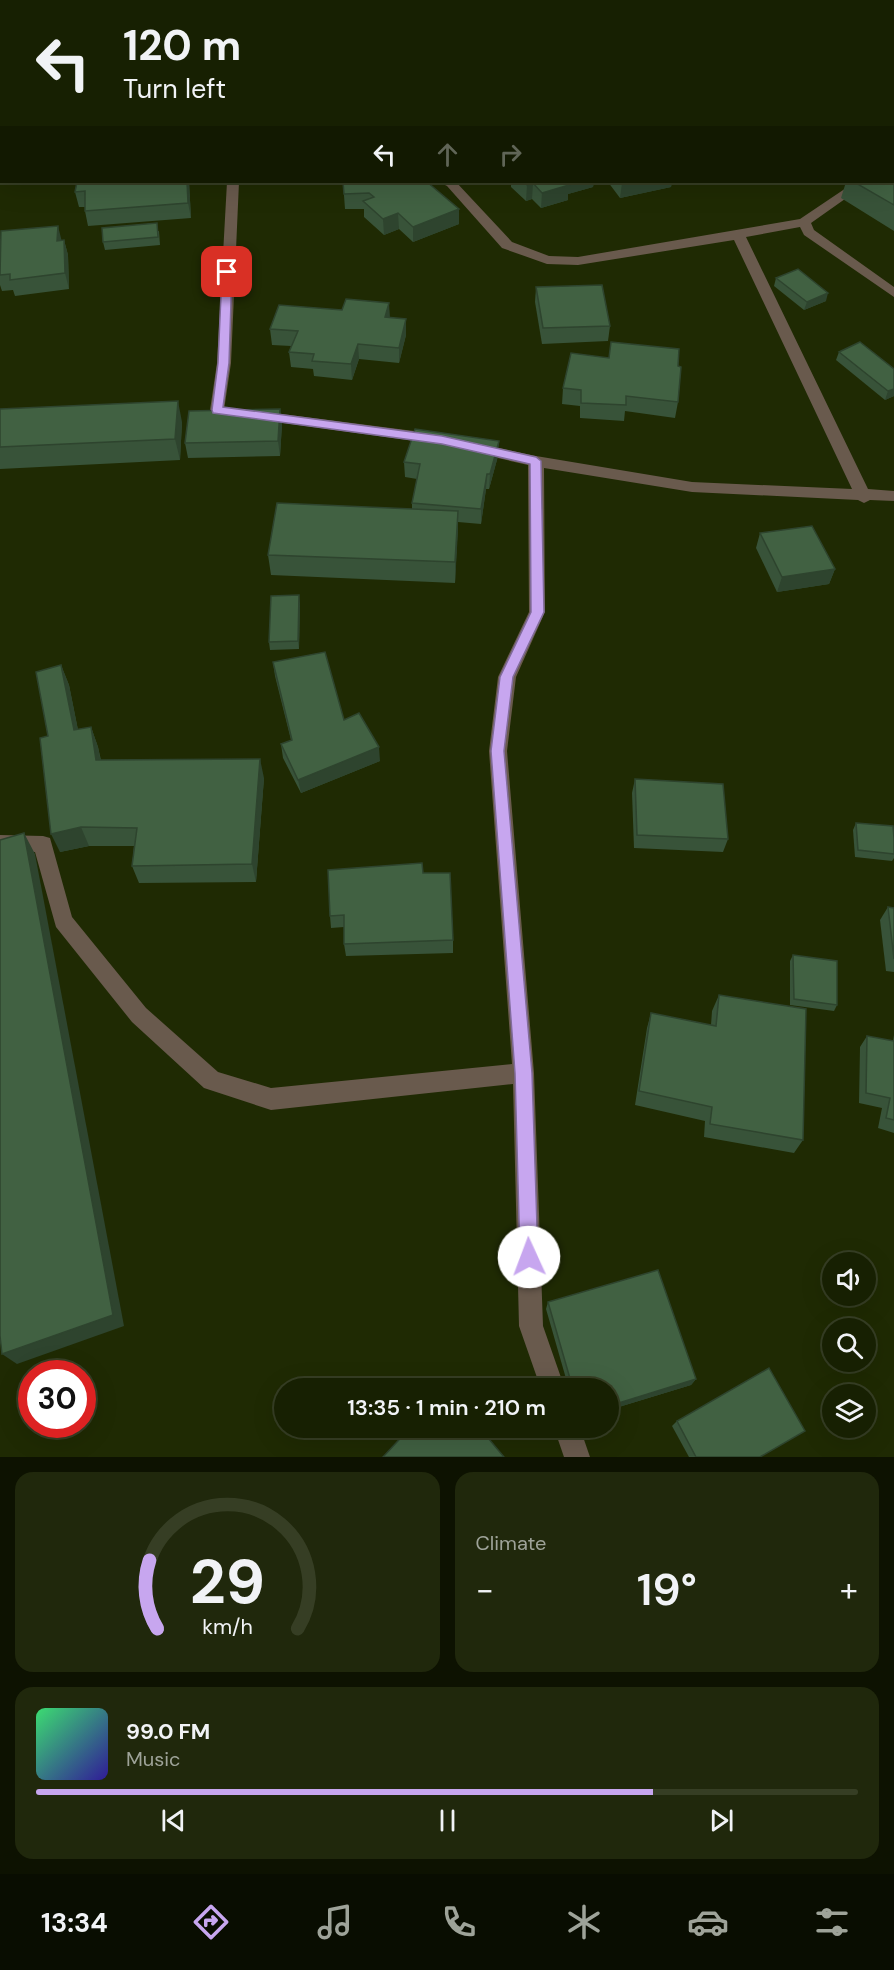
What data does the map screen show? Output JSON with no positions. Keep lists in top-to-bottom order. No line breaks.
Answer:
{"page":{"turn":["120 m","Turn left"],"limit":"30","trip":"13:35 · 1 min · 210 m","tile":"Climate","heat":["−","19°","+"],"song":["99.0 FM","Music"],"tabs":"13:34","gauge":["29","km/h"]}}
